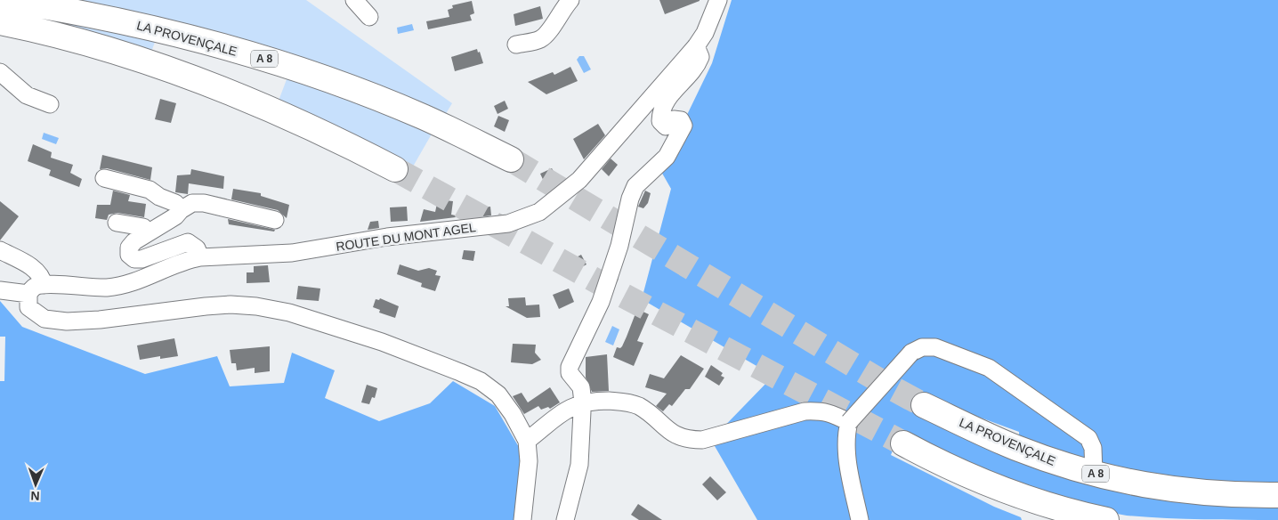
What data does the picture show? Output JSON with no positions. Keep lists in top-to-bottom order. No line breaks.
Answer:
{"streets":{"highway":["LA PROVENÇALE","A 8"],"street":["ROUTE DU MONT AGEL"]},"north":"bottom"}
